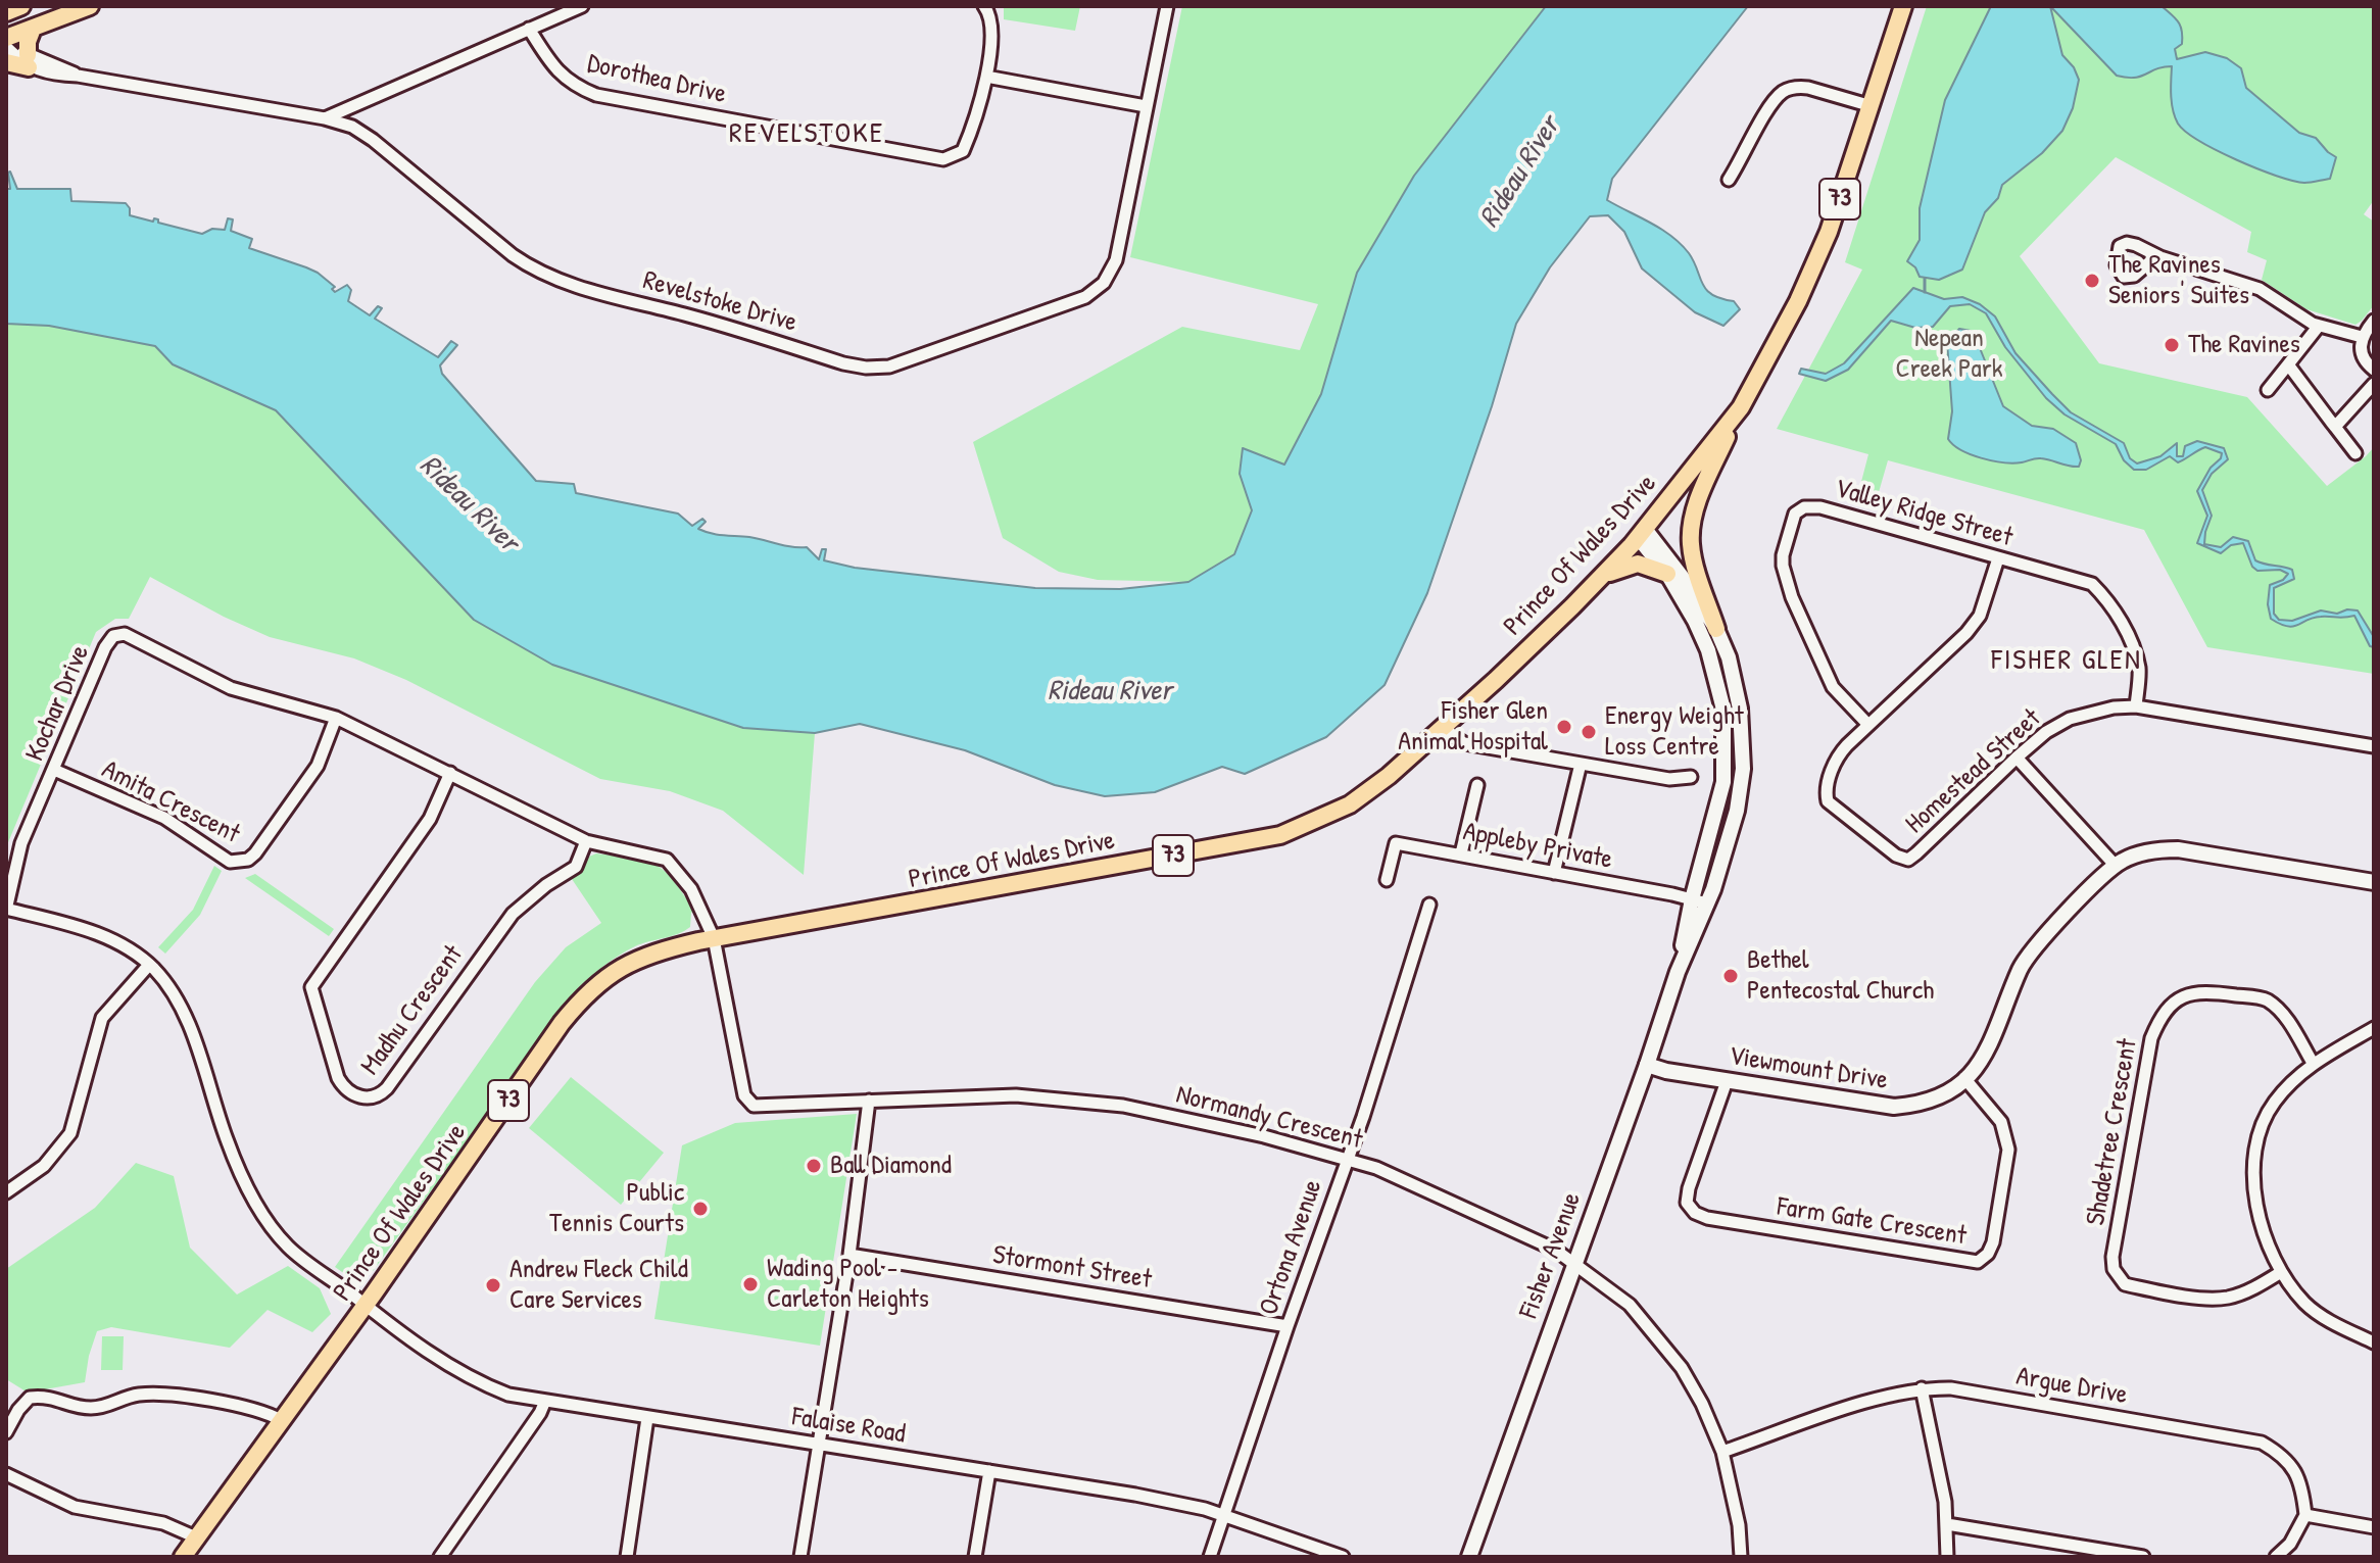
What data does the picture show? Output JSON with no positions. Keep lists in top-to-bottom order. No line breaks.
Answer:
{"streets":{"main road":["73","Prince Of Wales Drive","Viewmount Drive","Fisher Avenue"],"street":["Dorothea Drive","Revelstoke Drive","Valley Ridge Street","Kochar Drive","Homestead Street","Amita Crescent","Appleby Private","Madhu Crescent","Normandy Crescent","Shadetree Crescent","Farm Gate Crescent","Ortona Avenue","Stormont Street","Argue Drive","Falaise Road"]},"crossings":[["Valley Ridge Street","Homestead Street"],["Prince Of Wales Drive","Kochar Drive"],["Prince Of Wales Drive","Normandy Crescent"],["Prince Of Wales Drive","Fisher Avenue"],["Prince Of Wales Drive","Falaise Road"],["Kochar Drive","Amita Crescent"],["Kochar Drive","Madhu Crescent"],["Kochar Drive","Normandy Crescent"],["Kochar Drive","Falaise Road"],["Appleby Private","Fisher Avenue"],["Viewmount Drive","Farm Gate Crescent"],["Viewmount Drive","Fisher Avenue"],["Normandy Crescent","Ortona Avenue"],["Normandy Crescent","Fisher Avenue"],["Normandy Crescent","Argue Drive"],["Ortona Avenue","Stormont Street"],["Ortona Avenue","Falaise Road"]],"districts":["REVELSTOKE","FISHER GLEN"],"water":["Rideau River"],"parks":["Nepean Creek Park"],"places":["The Ravines Seniors' Suites","The Ravines","Fisher Glen Animal Hospital","Energy Weight Loss Centre","Bethel Pentecostal Church","Ball Diamond","Public Tennis Courts","Wading Pool - Carleton Heights","Andrew Fleck Child Care Services"]}
